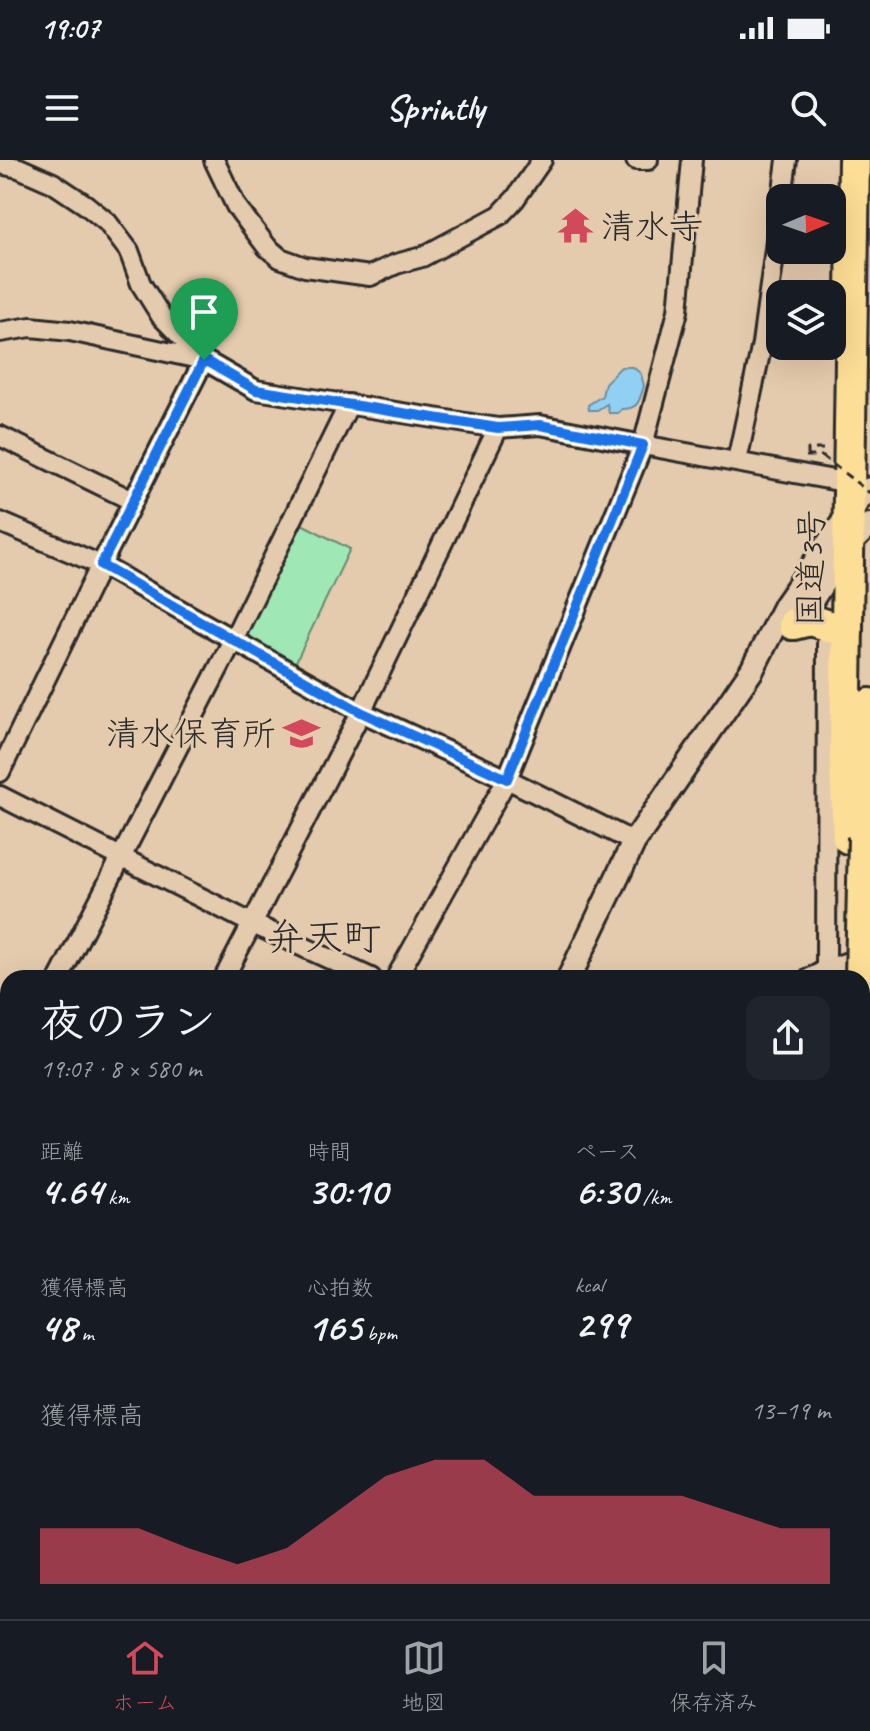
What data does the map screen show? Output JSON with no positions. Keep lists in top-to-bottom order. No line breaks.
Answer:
{"streets":{"highway":["国道3号"]},"districts":["弁天町"],"places":{"temple":["清水寺"],"school or university":["清水保育所"]},"north":"right","page":{"status":"19:07","header":"Sprintly","heading":["夜のラン","19:07 · 8 × 580 m"],"stats":[["距離","4.64 km"],["時間","30:10"],["ペース","6:30 /km"],["獲得標高","48 m"],["心拍数","165 bpm"],["kcal","299"]],"chart":["獲得標高","13–19 m"],"tabs":["ホーム","地図","保存済み"]}}
